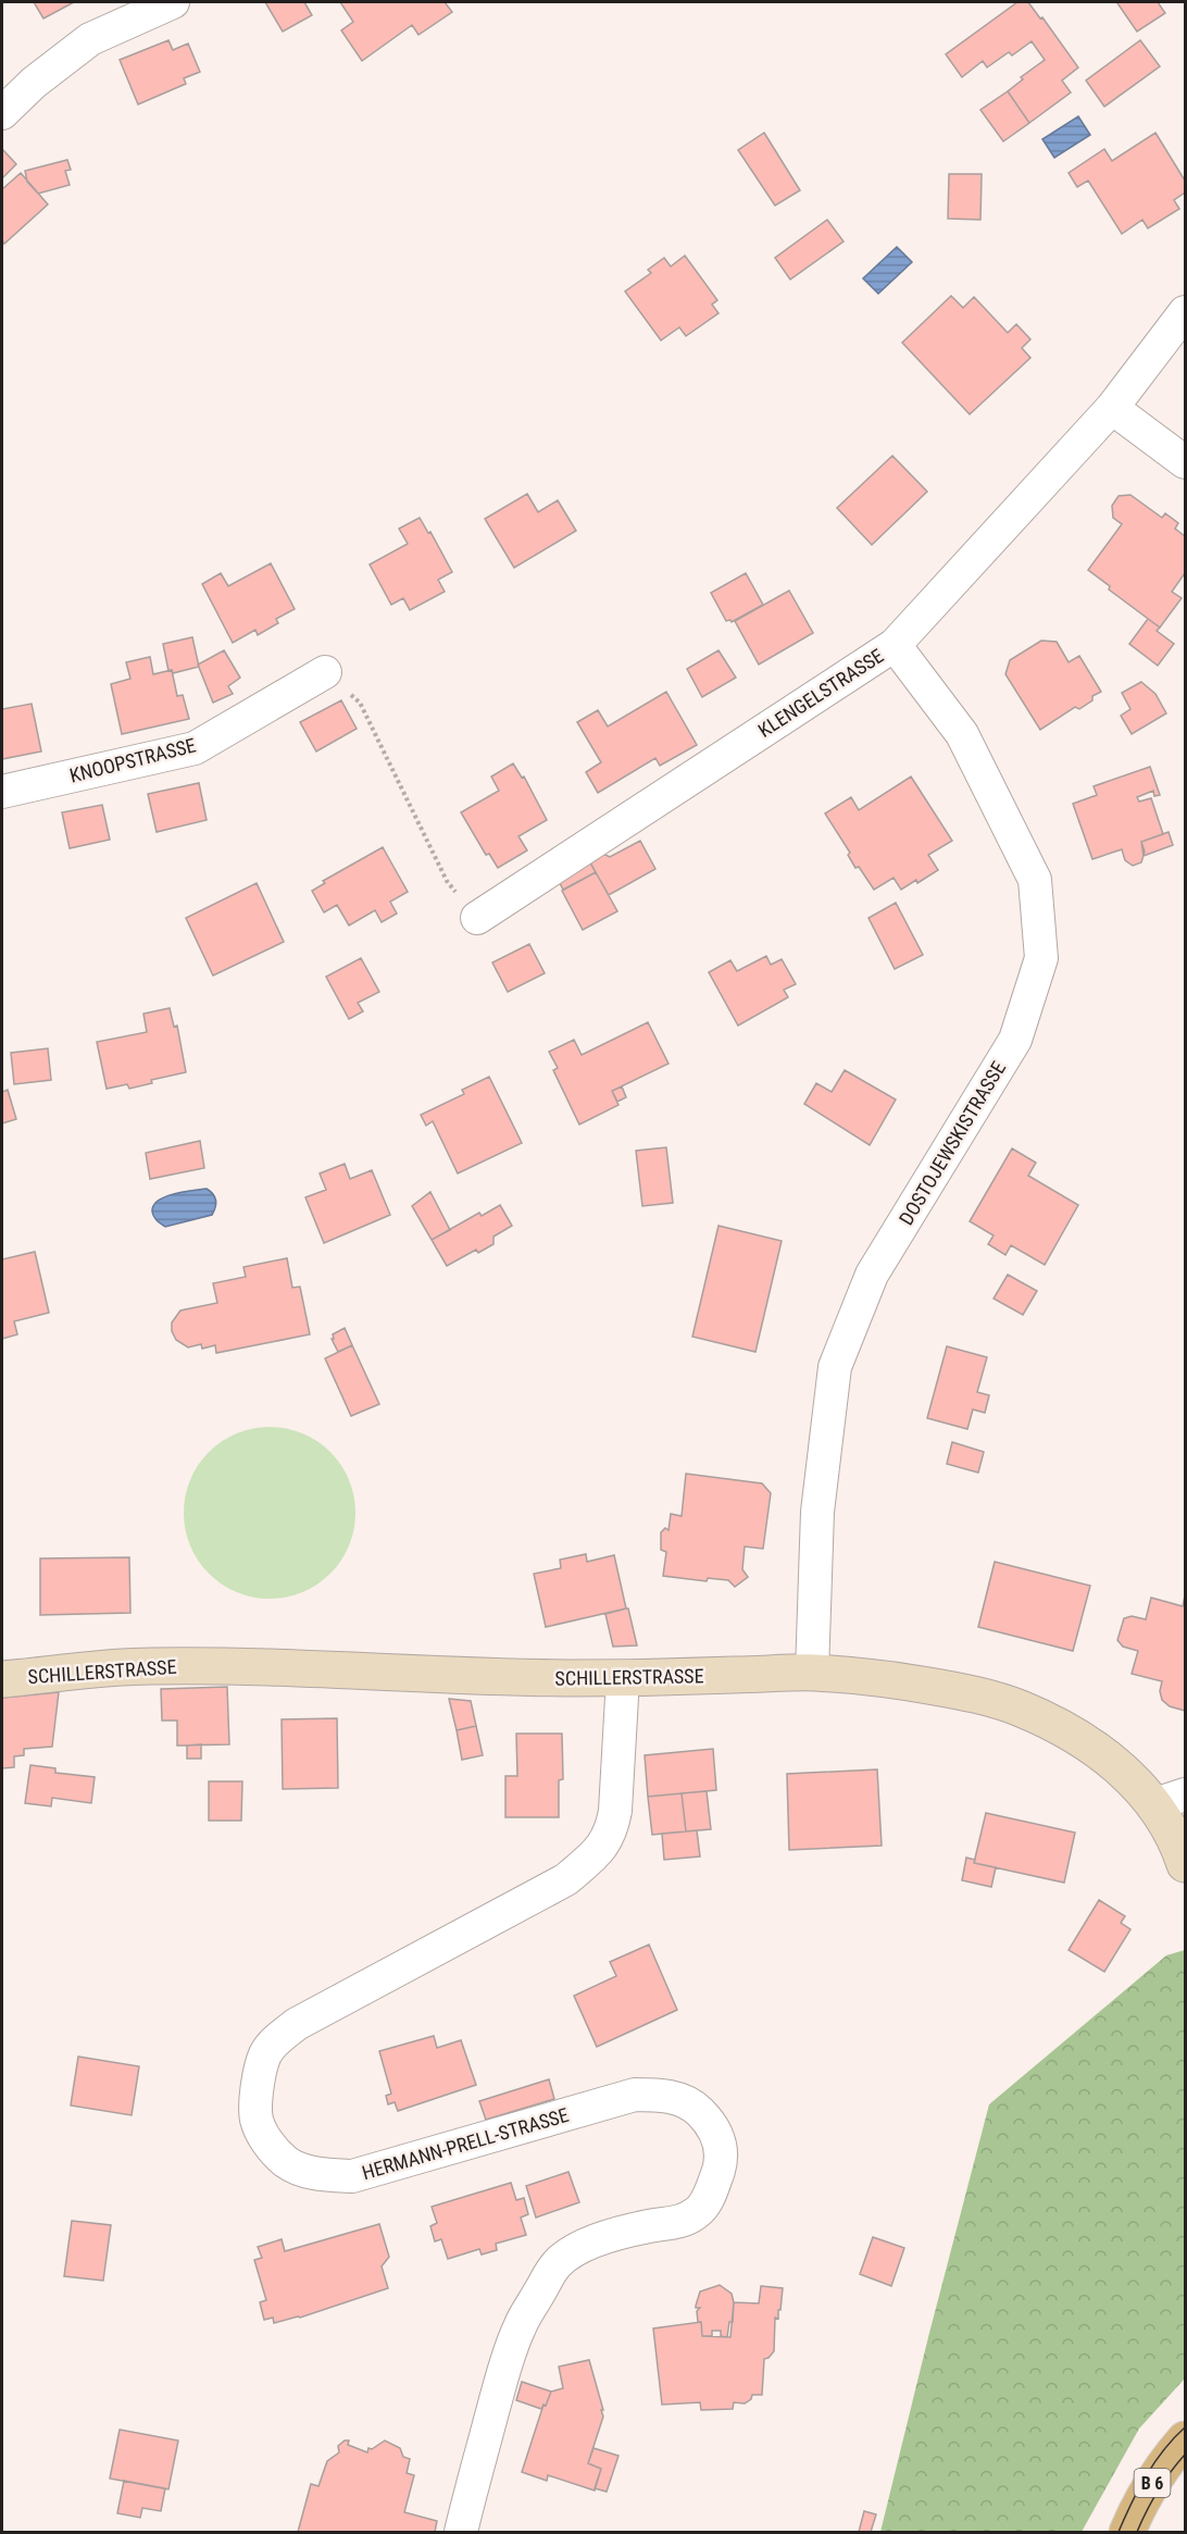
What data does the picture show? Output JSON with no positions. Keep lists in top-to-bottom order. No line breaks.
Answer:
{"streets":{"main road":["B 6"],"street":["KLENGELSTRASSE","KNOOPSTRASSE","DOSTOJEWSKISTRASSE","SCHILLERSTRASSE","HERMANN-PRELL-STRASSE"]},"crossings":[["KLENGELSTRASSE","DOSTOJEWSKISTRASSE"],["DOSTOJEWSKISTRASSE","SCHILLERSTRASSE"],["SCHILLERSTRASSE","HERMANN-PRELL-STRASSE"]]}
